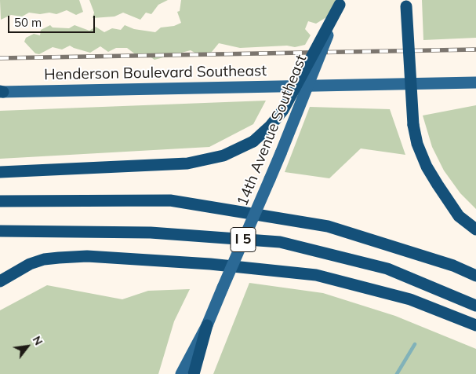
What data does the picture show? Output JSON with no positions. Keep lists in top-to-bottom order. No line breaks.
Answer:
{"streets":{"highway":["I 5"],"main road":["Henderson Boulevard Southeast","14th Avenue Southeast"]},"scale_bar":"50 m","north":"top right"}
